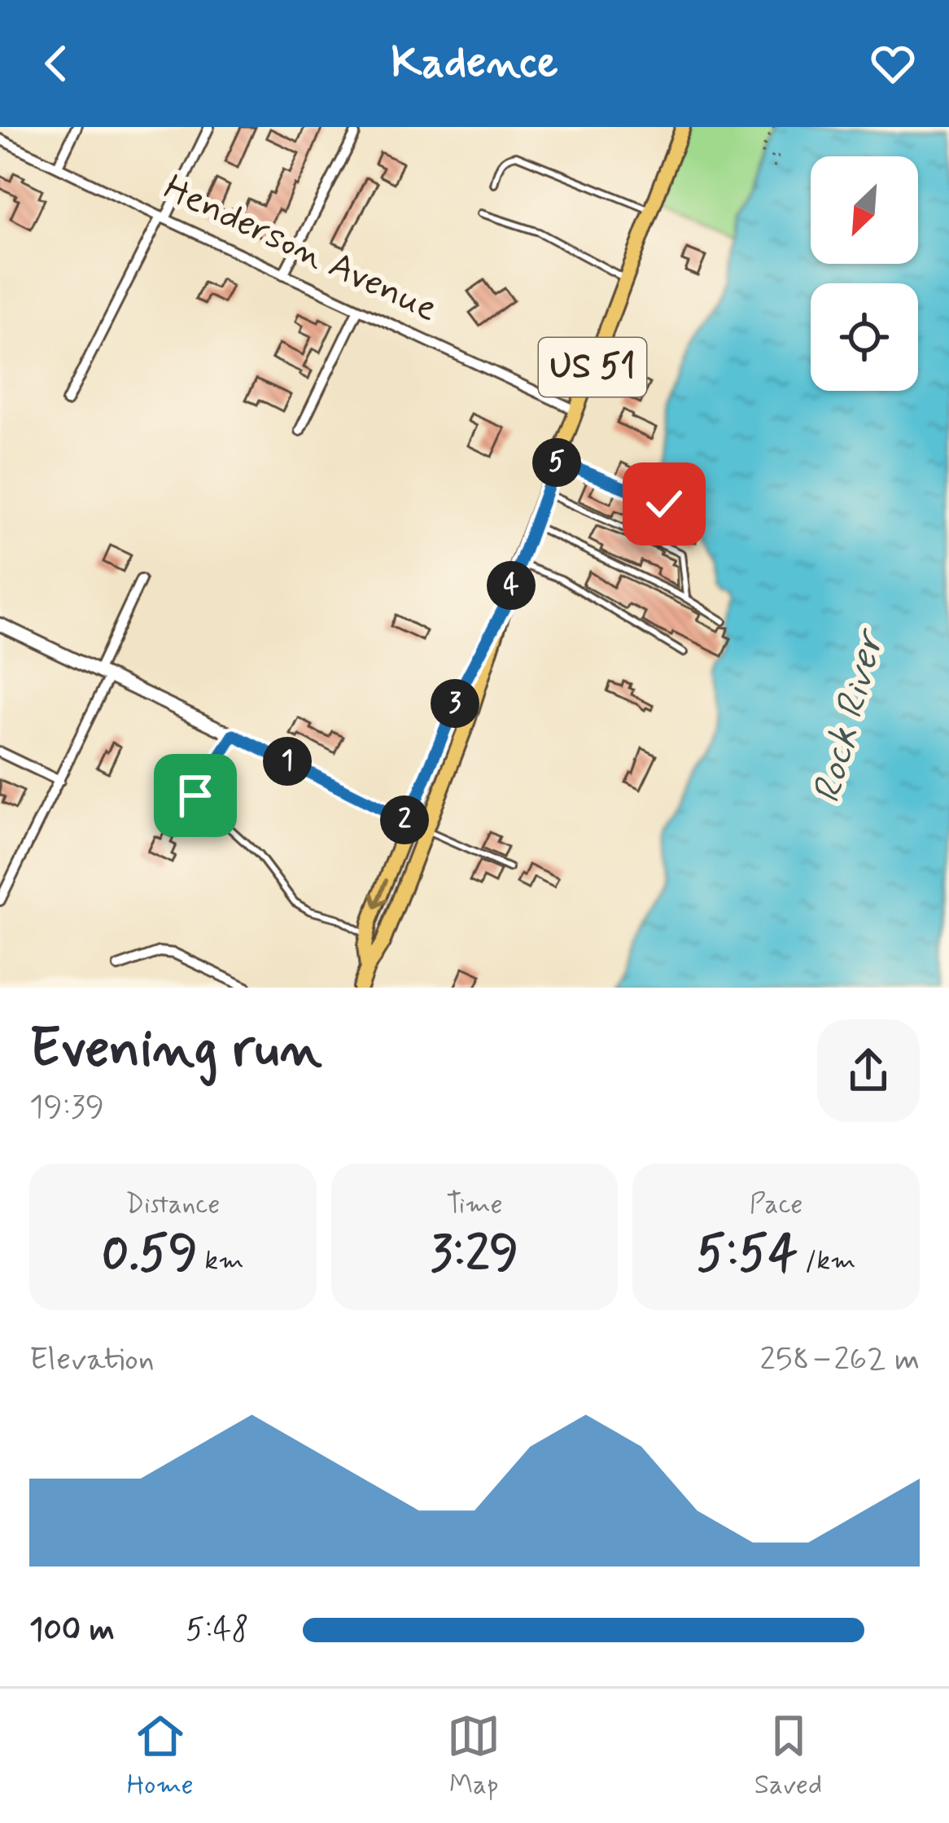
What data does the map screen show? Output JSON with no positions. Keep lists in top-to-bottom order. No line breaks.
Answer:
{"streets":{"main road":["US 51"],"street":["Henderson Avenue"]},"crossings":[["Henderson Avenue","US 51"]],"water":["Rock River"],"north":"bottom left","page":{"header":"Kadence","pins":["5","4","3","1","2"],"heading":["Evening run","19:39"],"stats":[["Distance","0.59 km"],["Time","3:29"],["Pace","5:54 /km"]],"chart":["Elevation","258–262 m"],"list":[{"name":"100 m","note":"5:48"}],"tabs":["Home","Map","Saved"]}}
